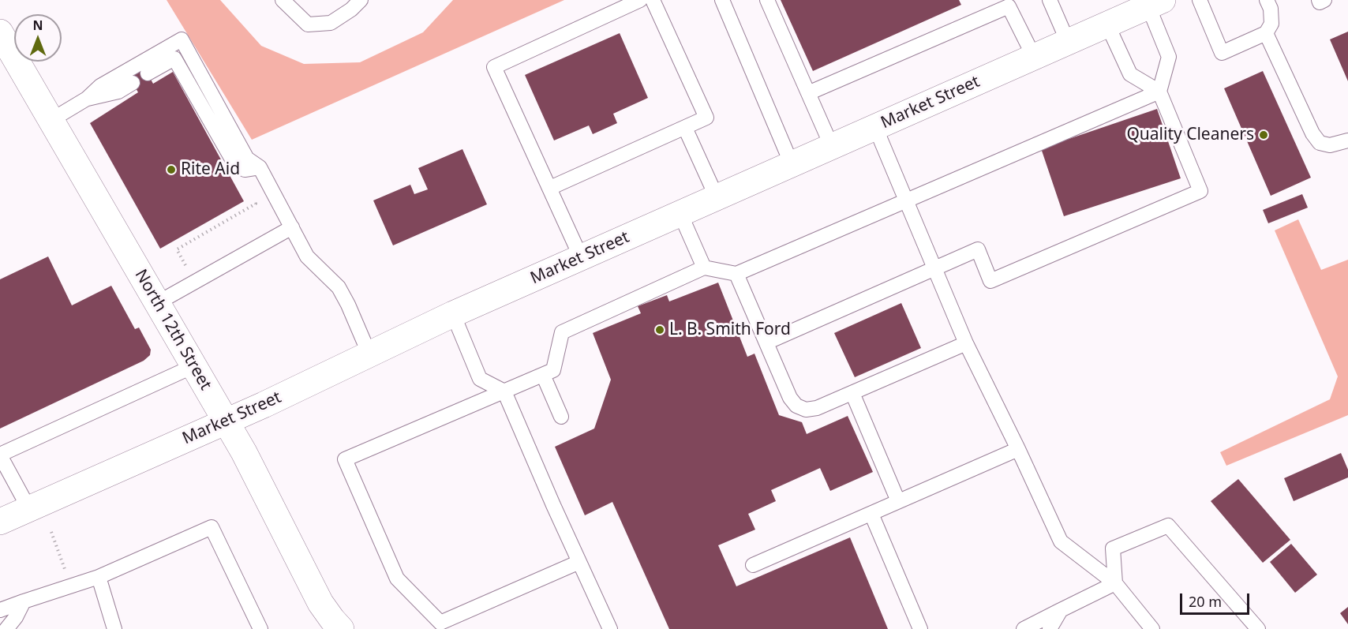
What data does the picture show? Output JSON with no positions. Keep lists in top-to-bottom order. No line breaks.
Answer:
{"streets":{"main road":["Market Street","North 12th Street"]},"crossings":[["Market Street","North 12th Street"]],"places":["Quality Cleaners","Rite Aid","L. B. Smith Ford"],"scale_bar":"20 m","north":"top"}
